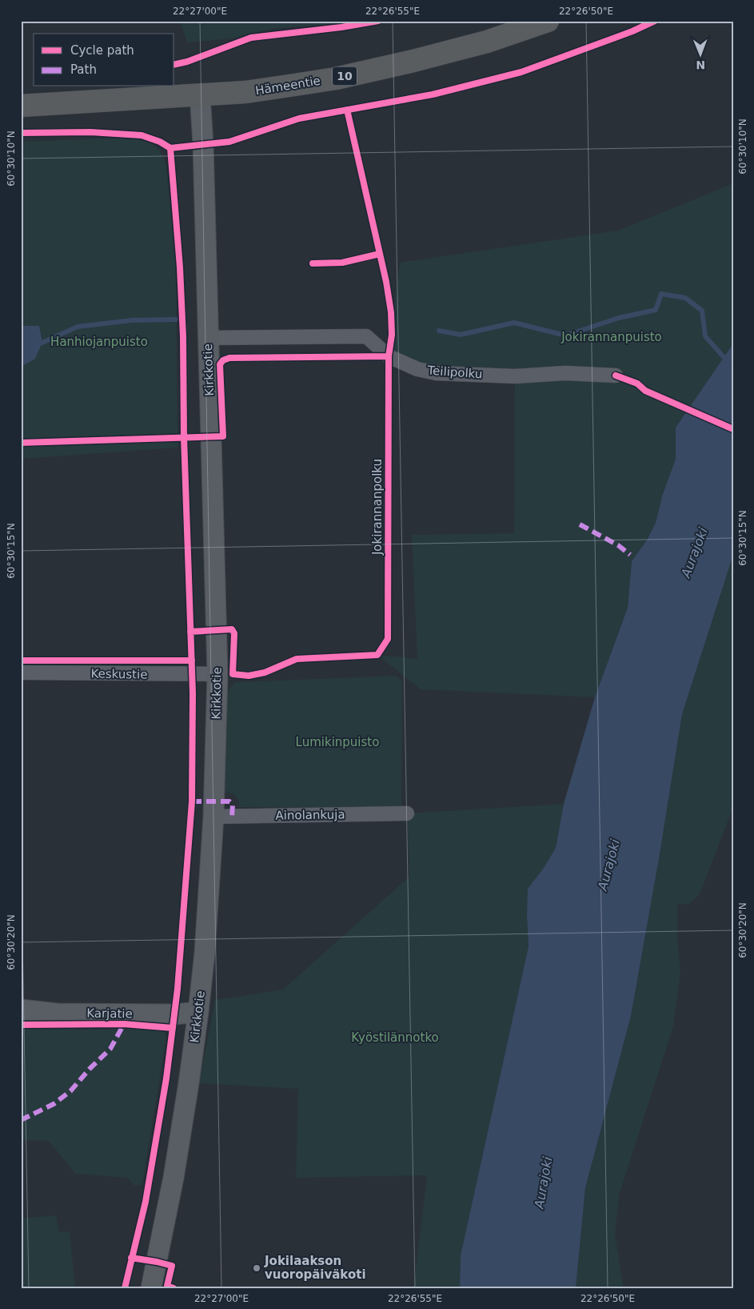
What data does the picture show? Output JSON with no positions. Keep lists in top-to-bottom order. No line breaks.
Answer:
{"streets":{"highway":["10","Hämeentie"],"street":["Kirkkotie","Teilipolku","Keskustie","Ainolankuja","Karjatie"],"cycle path":["Jokirannanpolku"]},"crossings":[["Hämeentie","Kirkkotie"],["Kirkkotie","Teilipolku"],["Kirkkotie","Keskustie"],["Kirkkotie","Ainolankuja"],["Kirkkotie","Karjatie"]],"water":["Aurajoki"],"parks":["Jokirannanpuisto","Hanhiojanpuisto","Lumikinpuisto","Kyöstilännotko"],"places":["Jokilaakson vuoropäiväkoti"],"legend":["Cycle path","Path"],"north":"bottom","coordinates":["22°27'00\"E","22°26'55\"E","22°26'50\"E","60°30'10\"N","60°30'15\"N","60°30'20\"N"]}
